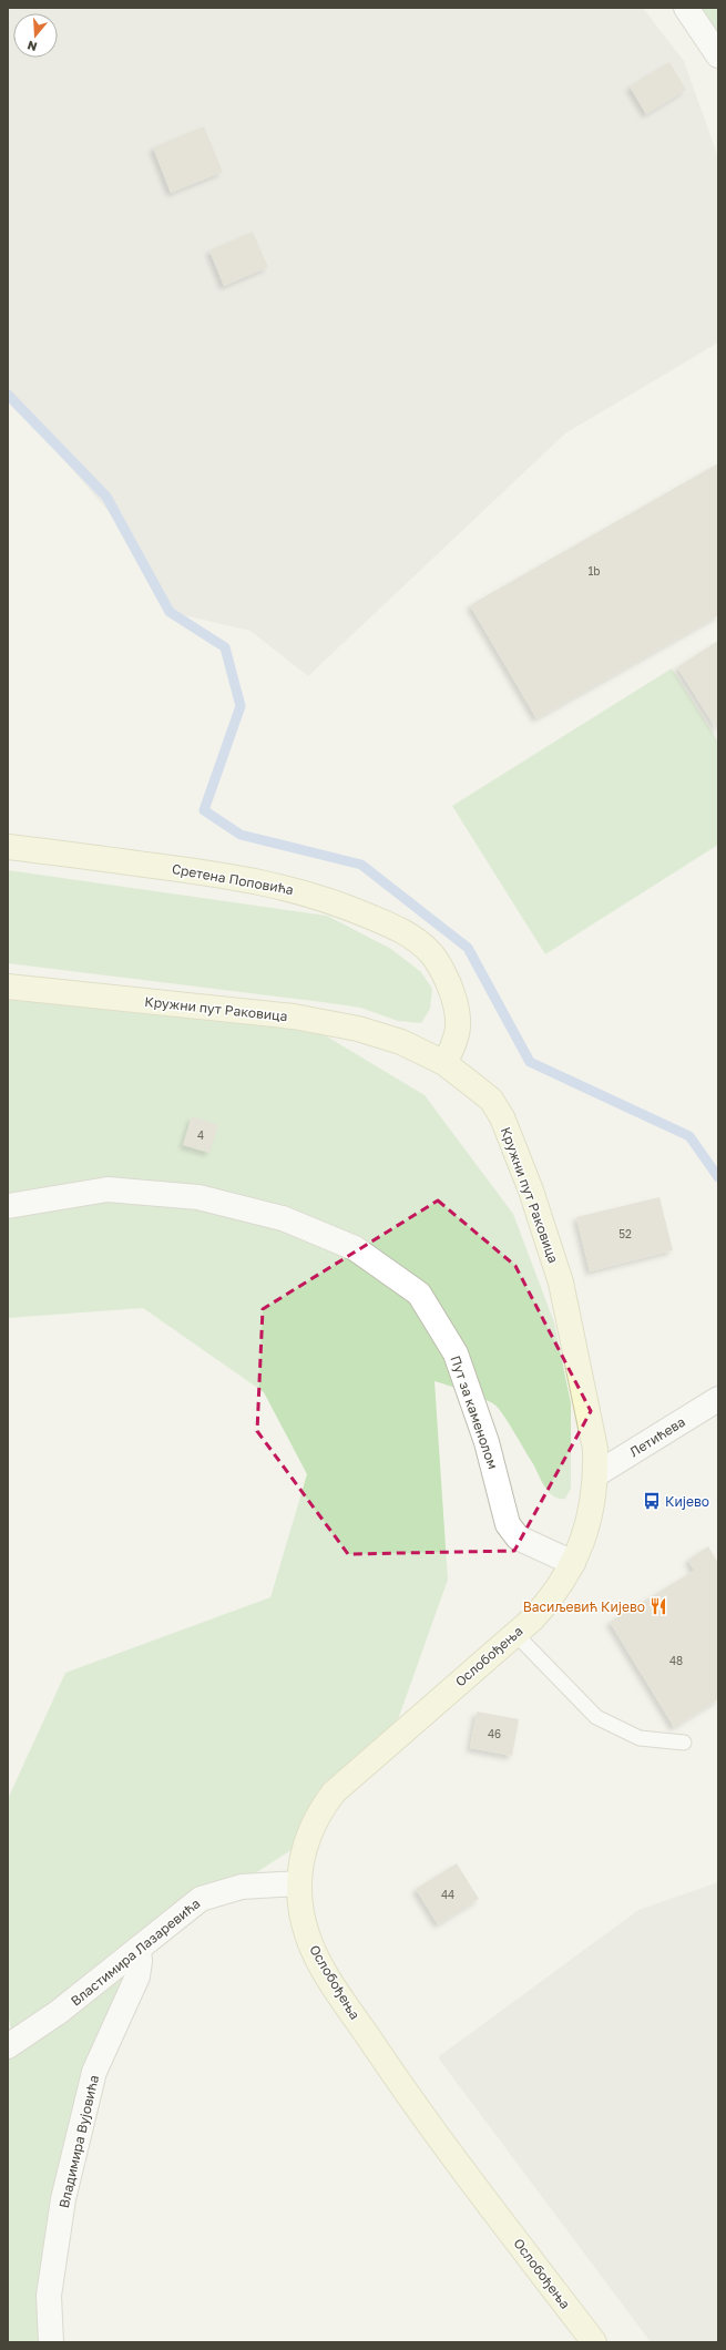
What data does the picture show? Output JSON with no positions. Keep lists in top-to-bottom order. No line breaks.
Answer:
{"streets":{"main road":["Сретена Поповића","Кружни пут Раковица","Ослобођења"],"street":["Пут за каменолом","Летићева","Властимира Лазаревића","Владимира Вујовића"]},"crossings":[["Сретена Поповића","Кружни пут Раковица"],["Кружни пут Раковица","Летићева"],["Кружни пут Раковица","Ослобођења"],["Пут за каменолом","Ослобођења"],["Летићева","Ослобођења"],["Ослобођења","Властимира Лазаревића"],["Властимира Лазаревића","Владимира Вујовића"]],"places":{"bus stop":["Кијево"],"restaurant":["Васиљевић Кијево"]},"house_numbers":["1b","4","52","48","46","44"],"north":"bottom"}
